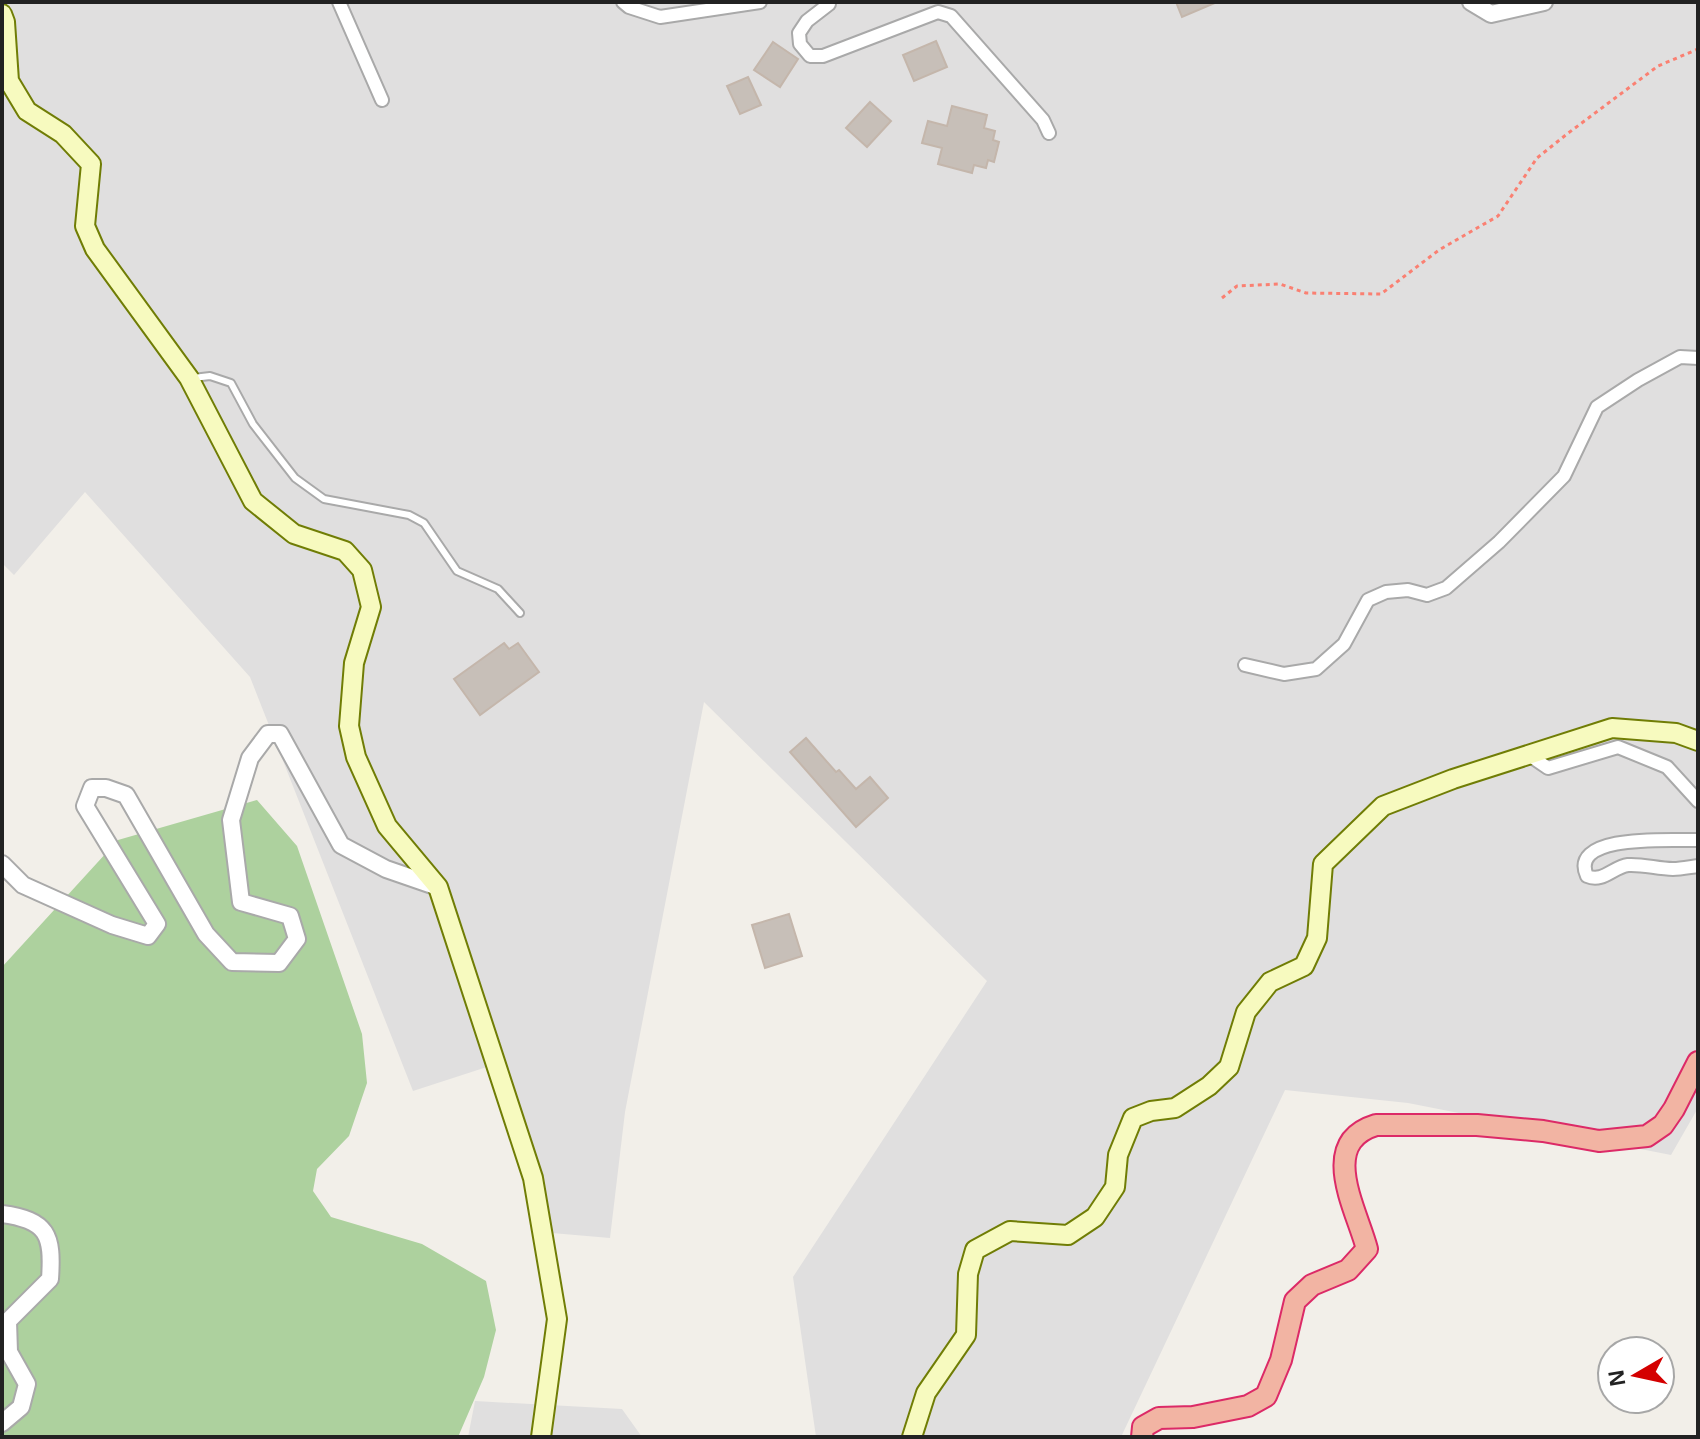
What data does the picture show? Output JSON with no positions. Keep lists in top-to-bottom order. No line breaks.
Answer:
{"north":"left"}
